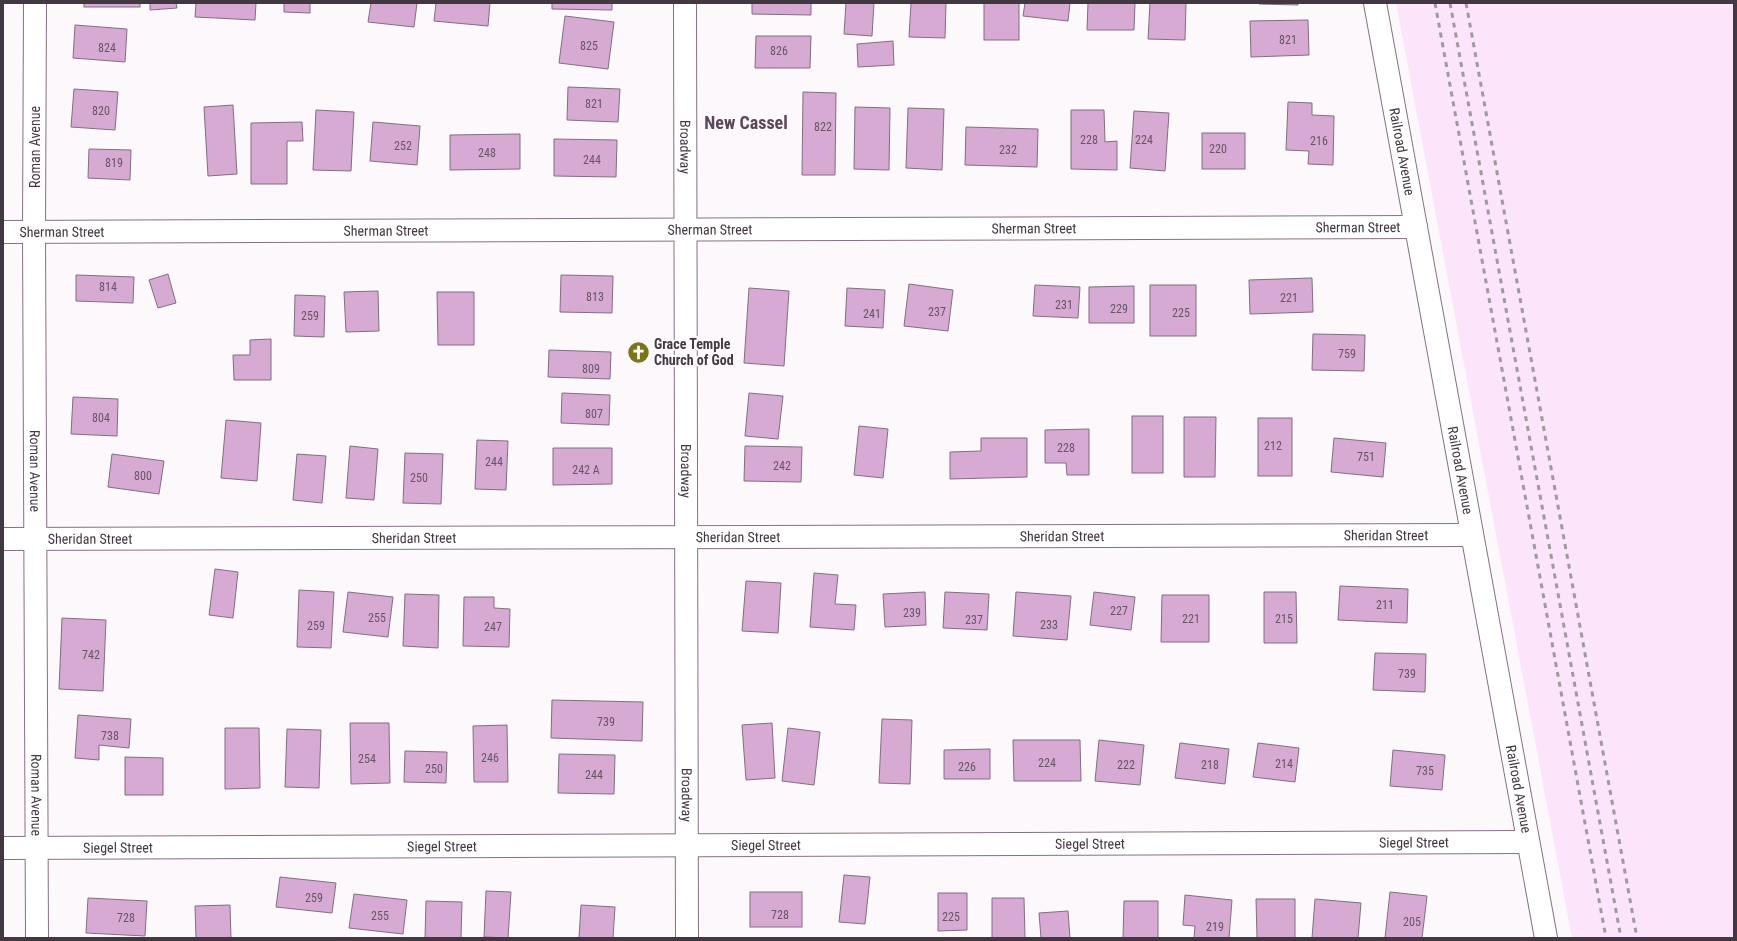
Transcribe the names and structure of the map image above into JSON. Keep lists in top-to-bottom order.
{
  "streets": {
    "street": [
      "Roman Avenue",
      "Broadway",
      "Railroad Avenue",
      "Sherman Street",
      "Sheridan Street",
      "Siegel Street"
    ]
  },
  "crossings": [
    ["Roman Avenue", "Sherman Street"],
    ["Roman Avenue", "Sheridan Street"],
    ["Roman Avenue", "Siegel Street"],
    ["Broadway", "Sherman Street"],
    ["Broadway", "Sheridan Street"],
    ["Broadway", "Siegel Street"],
    ["Railroad Avenue", "Sherman Street"],
    ["Railroad Avenue", "Sheridan Street"],
    ["Railroad Avenue", "Siegel Street"]
  ],
  "districts": ["New Cassel"],
  "places": {
    "church": ["Grace Temple Church of God"]
  },
  "house_numbers": [
    "821",
    "825",
    "824",
    "826",
    "821",
    "820",
    "822",
    "228",
    "224",
    "216",
    "252",
    "220",
    "232",
    "248",
    "244",
    "819",
    "814",
    "813",
    "221",
    "231",
    "229",
    "237",
    "225",
    "241",
    "259",
    "759",
    "809",
    "807",
    "804",
    "212",
    "228",
    "751",
    "244",
    "242",
    "242 A",
    "800",
    "250",
    "211",
    "227",
    "239",
    "255",
    "221",
    "215",
    "237",
    "233",
    "259",
    "247",
    "742",
    "739",
    "739",
    "738",
    "246",
    "254",
    "224",
    "214",
    "222",
    "218",
    "226",
    "250",
    "735",
    "244",
    "259",
    "728",
    "255",
    "225",
    "728",
    "205",
    "219"
  ]
}
